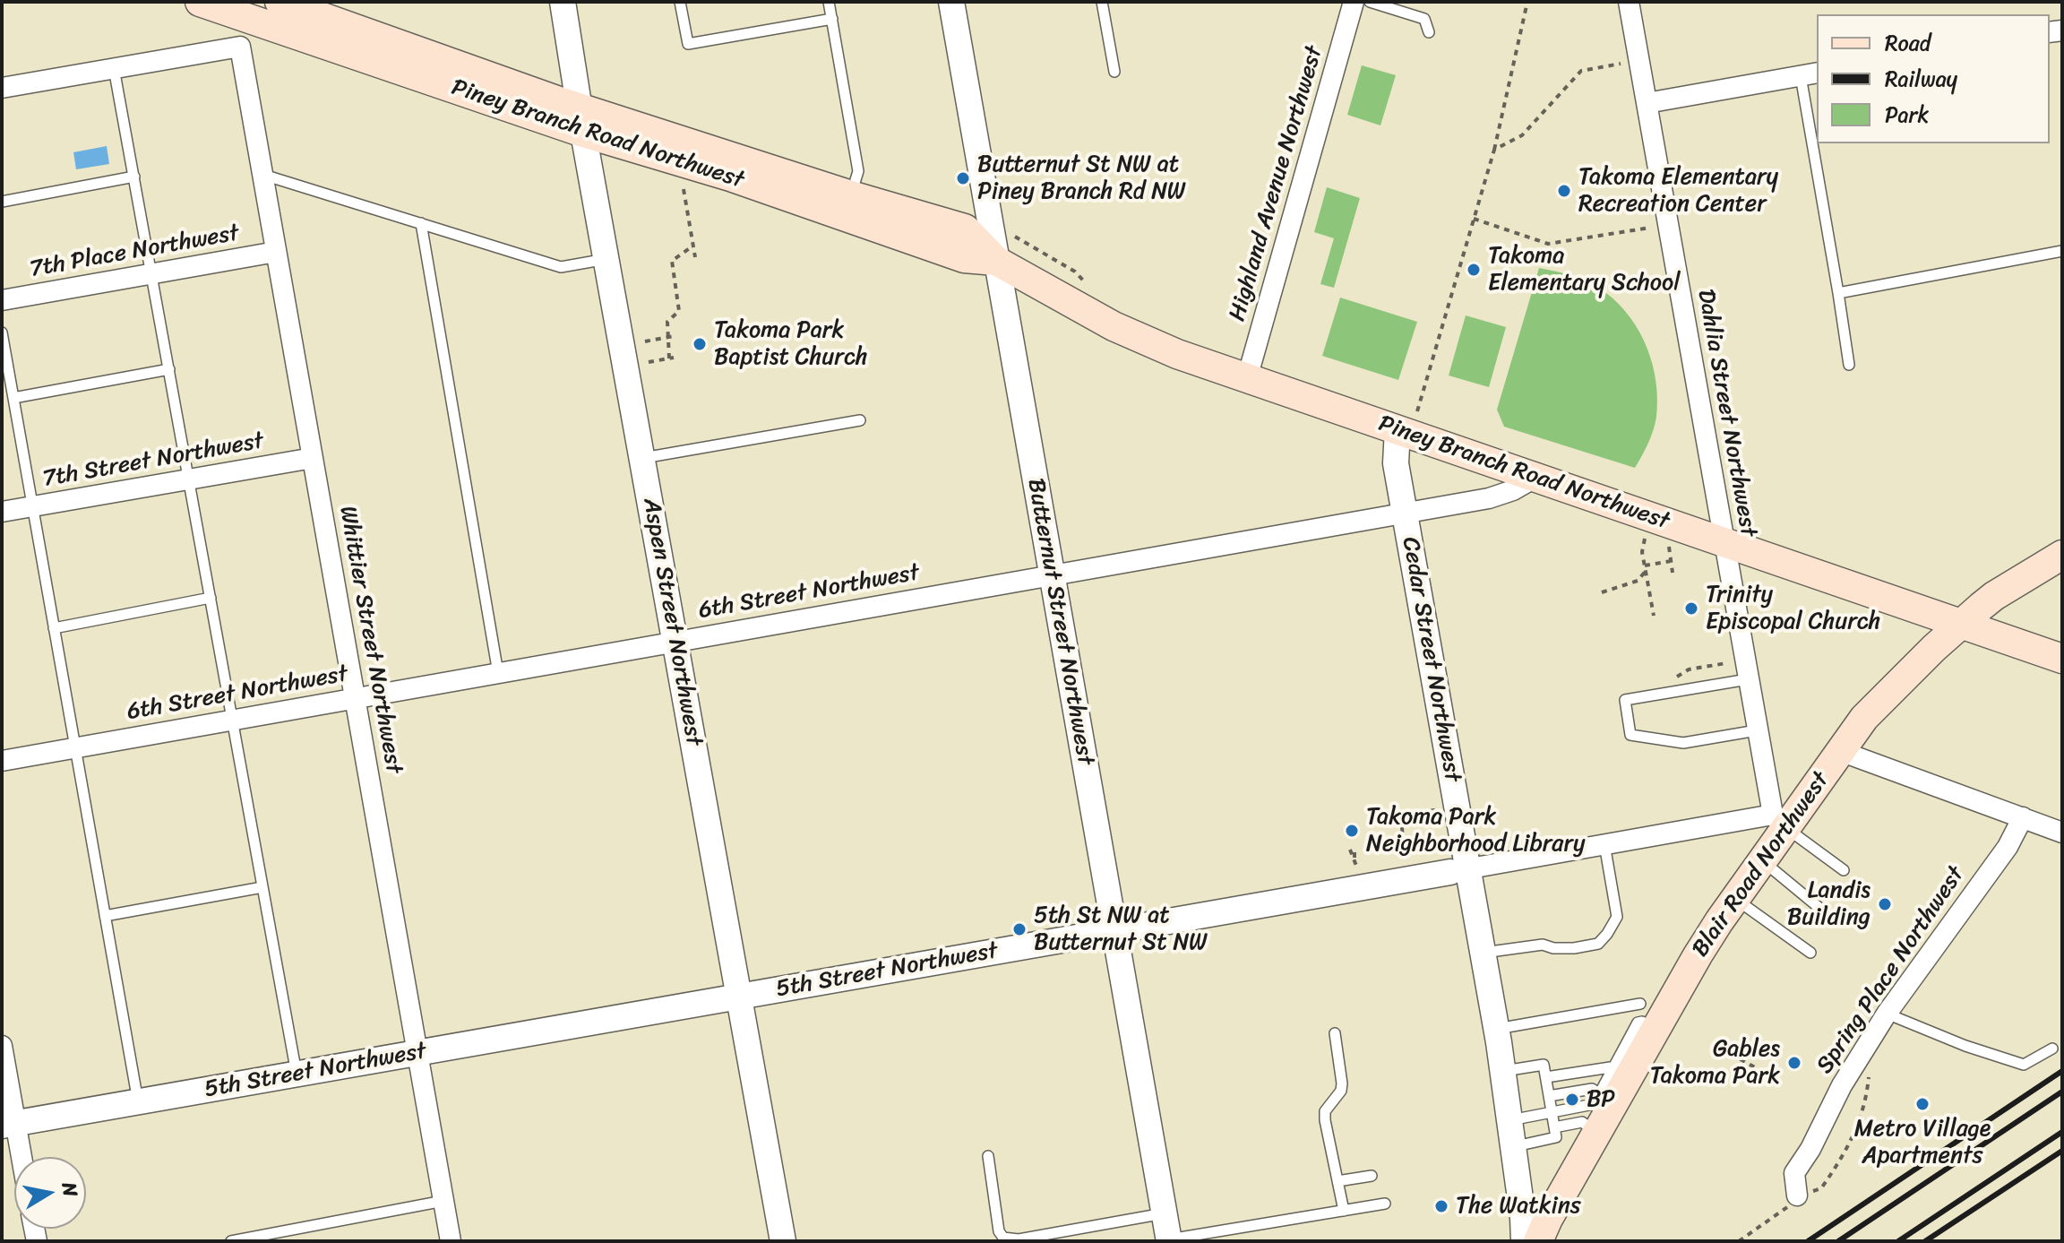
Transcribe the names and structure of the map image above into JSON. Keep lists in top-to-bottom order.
{
  "streets": {
    "main road": ["Piney Branch Road Northwest", "Blair Road Northwest"],
    "street": [
      "Highland Avenue Northwest",
      "7th Place Northwest",
      "Dahlia Street Northwest",
      "7th Street Northwest",
      "6th Street Northwest",
      "Aspen Street Northwest",
      "Butternut Street Northwest",
      "Whittier Street Northwest",
      "Cedar Street Northwest",
      "5th Street Northwest",
      "Spring Place Northwest"
    ]
  },
  "crossings": [
    ["Piney Branch Road Northwest", "Highland Avenue Northwest"],
    ["Piney Branch Road Northwest", "Dahlia Street Northwest"],
    ["Piney Branch Road Northwest", "6th Street Northwest"],
    ["Piney Branch Road Northwest", "Aspen Street Northwest"],
    ["Piney Branch Road Northwest", "Butternut Street Northwest"],
    ["Piney Branch Road Northwest", "Cedar Street Northwest"],
    ["Piney Branch Road Northwest", "Blair Road Northwest"],
    ["7th Place Northwest", "Whittier Street Northwest"],
    ["Dahlia Street Northwest", "Blair Road Northwest"],
    ["Dahlia Street Northwest", "5th Street Northwest"],
    ["7th Street Northwest", "Whittier Street Northwest"],
    ["6th Street Northwest", "Aspen Street Northwest"],
    ["6th Street Northwest", "Butternut Street Northwest"],
    ["6th Street Northwest", "Whittier Street Northwest"],
    ["6th Street Northwest", "Cedar Street Northwest"],
    ["Aspen Street Northwest", "5th Street Northwest"],
    ["Butternut Street Northwest", "5th Street Northwest"],
    ["Whittier Street Northwest", "5th Street Northwest"],
    ["Cedar Street Northwest", "Blair Road Northwest"],
    ["Cedar Street Northwest", "5th Street Northwest"],
    ["Blair Road Northwest", "5th Street Northwest"]
  ],
  "places": [
    "Butternut St NW at Piney Branch Rd NW",
    "Takoma Elementary Recreation Center",
    "Takoma Elementary School",
    "Takoma Park Baptist Church",
    "Trinity Episcopal Church",
    "Takoma Park Neighborhood Library",
    "Landis Building",
    "5th St NW at Butternut St NW",
    "Gables Takoma Park",
    "BP",
    "Metro Village Apartments",
    "The Watkins"
  ],
  "legend": ["Road", "Railway", "Park"],
  "north": "right"
}
